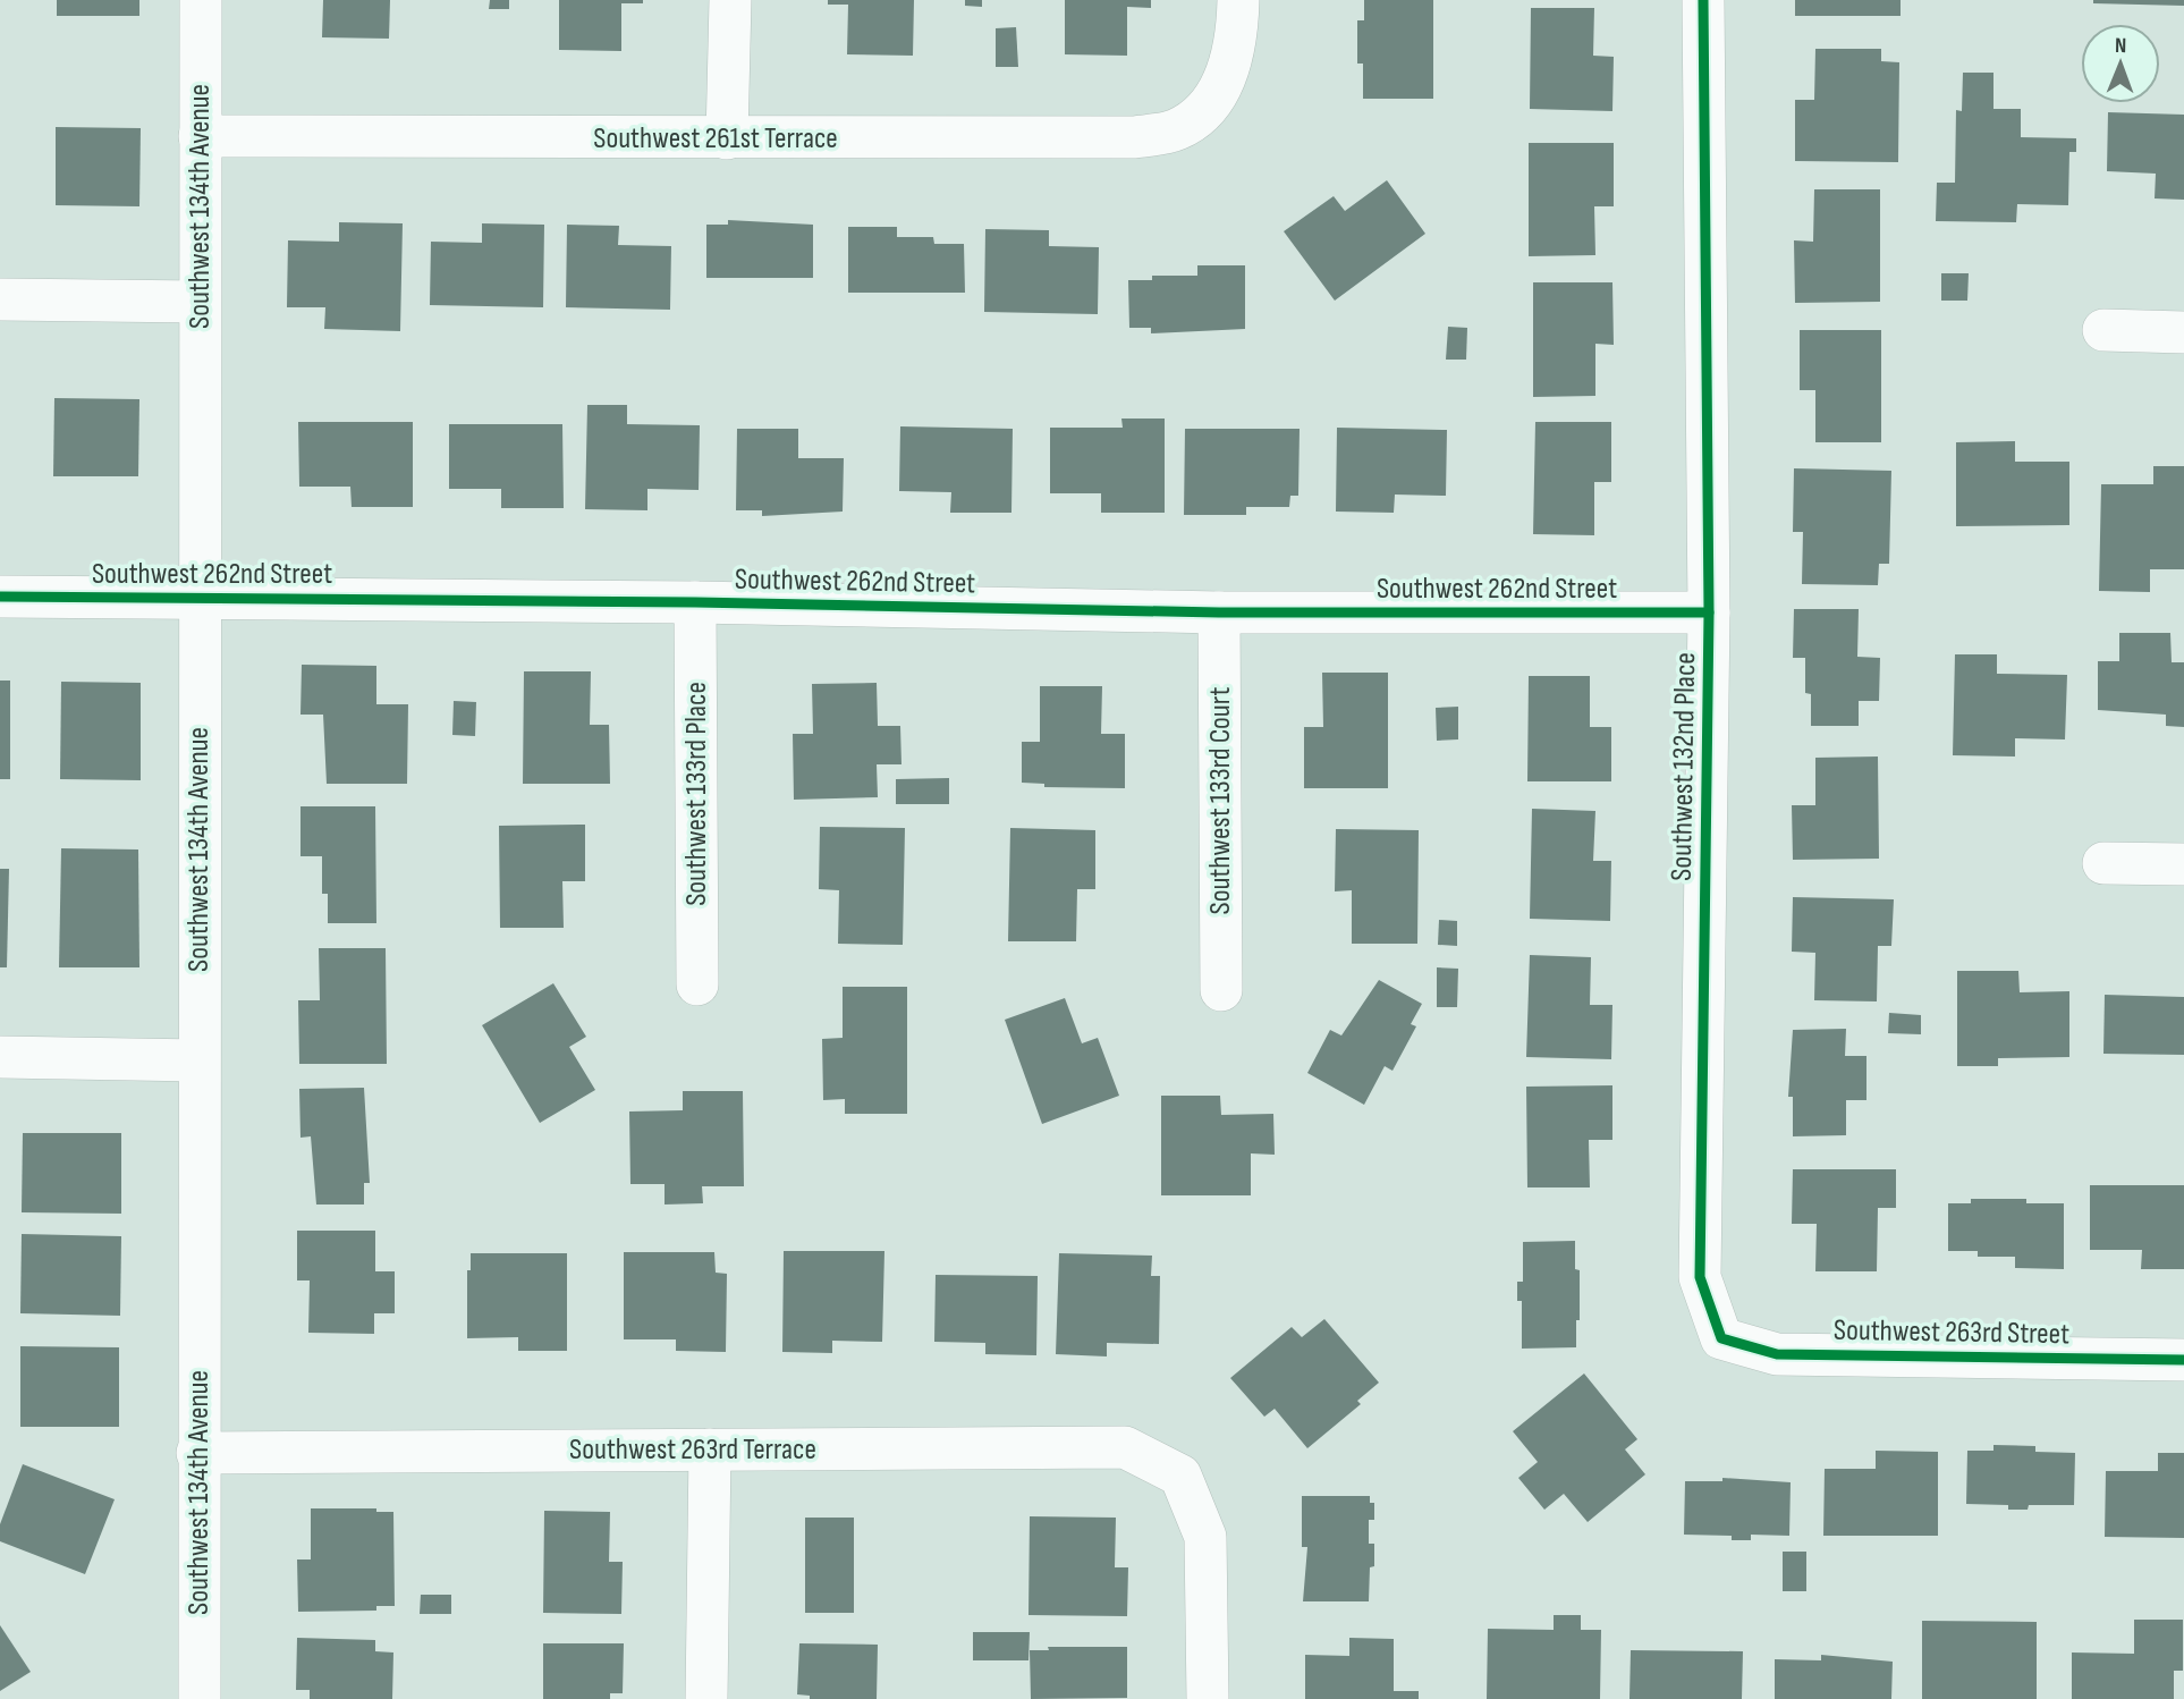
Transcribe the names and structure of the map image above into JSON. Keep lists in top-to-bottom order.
{
  "streets": {
    "street": [
      "Southwest 261st Terrace",
      "Southwest 134th Avenue",
      "Southwest 262nd Street",
      "Southwest 132nd Place",
      "Southwest 133rd Place",
      "Southwest 133rd Court",
      "Southwest 263rd Street",
      "Southwest 263rd Terrace"
    ]
  },
  "crossings": [
    ["Southwest 261st Terrace", "Southwest 134th Avenue"],
    ["Southwest 134th Avenue", "Southwest 262nd Street"],
    ["Southwest 134th Avenue", "Southwest 263rd Terrace"],
    ["Southwest 262nd Street", "Southwest 132nd Place"],
    ["Southwest 262nd Street", "Southwest 133rd Place"],
    ["Southwest 262nd Street", "Southwest 133rd Court"],
    ["Southwest 132nd Place", "Southwest 263rd Street"]
  ],
  "north": "top"
}
